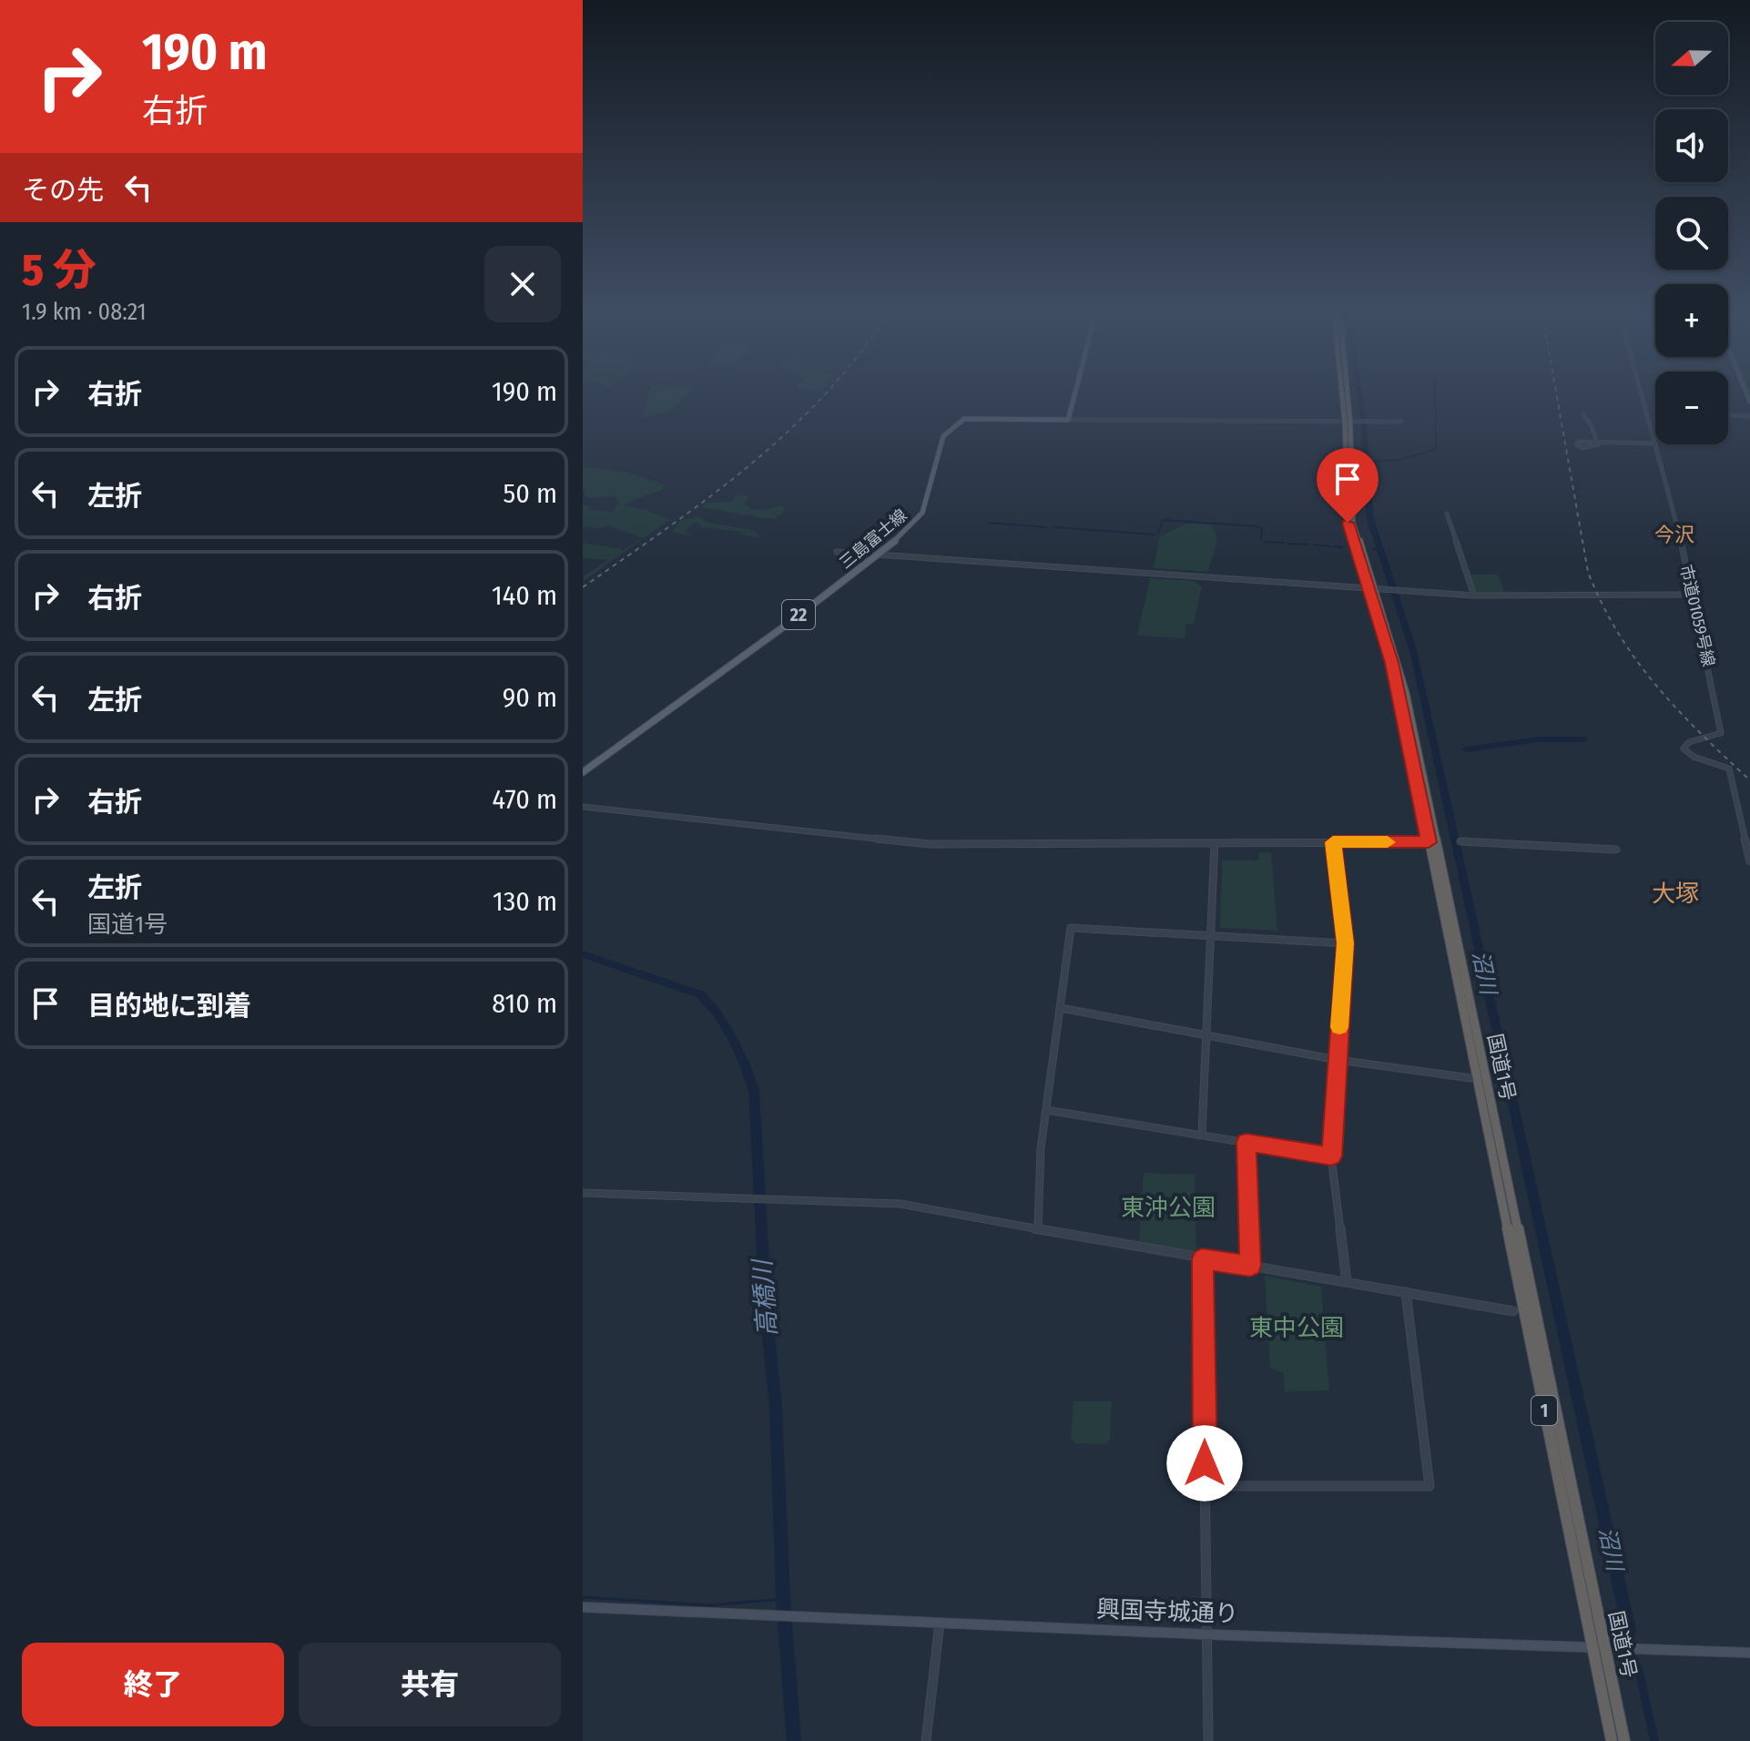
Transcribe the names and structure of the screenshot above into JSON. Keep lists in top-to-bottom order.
{
  "streets": {
    "highway": ["国道1号", "1"],
    "main road": ["三島富士線", "22", "興国寺城通り"],
    "street": ["市道01059号線"]
  },
  "crossings": [
    ["国道1号", "興国寺城通り"]
  ],
  "districts": ["今沢", "大塚"],
  "water": ["沼川", "高橋川"],
  "parks": ["東沖公園", "東中公園"],
  "north": "left",
  "page": {
    "turn": ["190 m", "右折"],
    "map_buttons": ["+", "−"],
    "then": "その先",
    "heading": ["5 分", "1.9 km · 08:21"],
    "list": [
      {
        "name": "右折",
        "value": "190 m"
      },
      {
        "name": "左折",
        "value": "50 m"
      },
      {
        "name": "右折",
        "value": "140 m"
      },
      {
        "name": "左折",
        "value": "90 m"
      },
      {
        "name": "右折",
        "value": "470 m"
      },
      {
        "name": "左折",
        "note": "国道1号",
        "value": "130 m"
      },
      {
        "name": "目的地に到着",
        "value": "810 m"
      }
    ],
    "buttons": ["終了", "共有"]
  }
}
